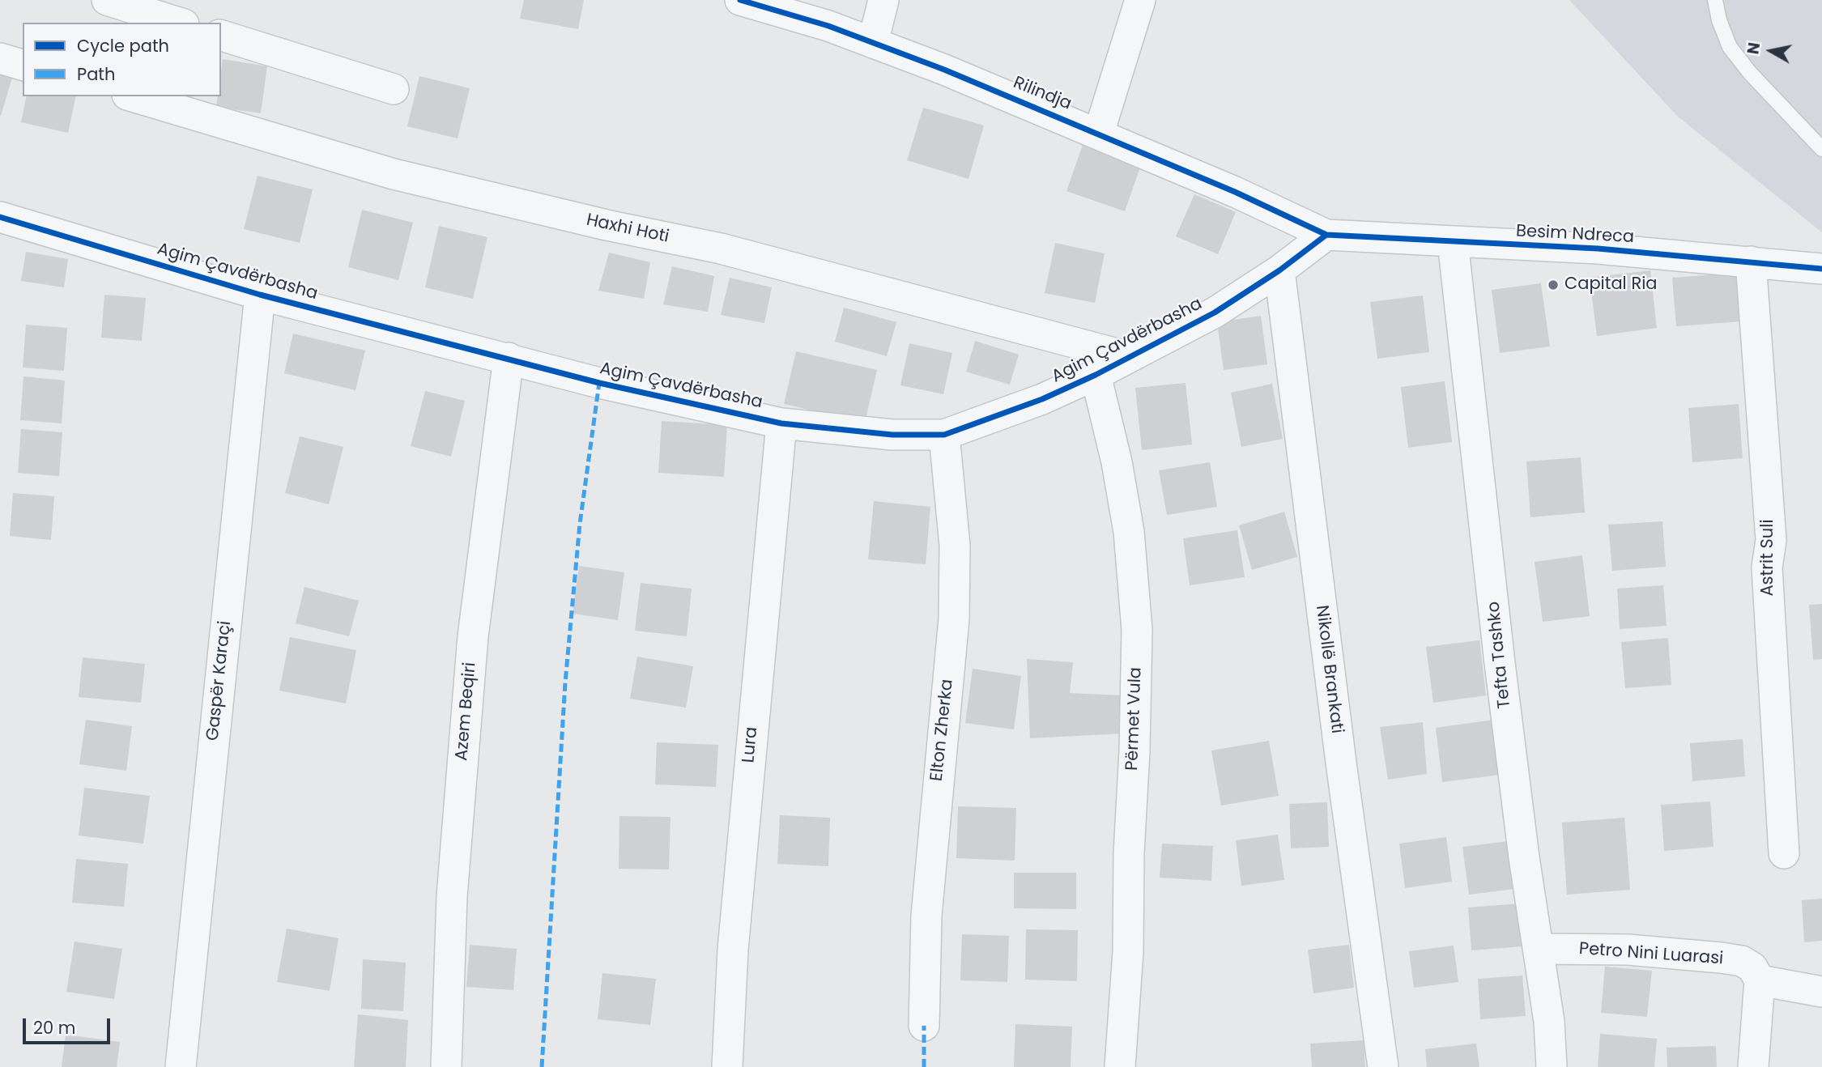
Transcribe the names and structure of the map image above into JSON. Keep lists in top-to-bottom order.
{
  "streets": {
    "street": [
      "Rilindja",
      "Haxhi Hoti",
      "Besim Ndreca",
      "Agim Çavdërbasha",
      "Astrit Suli",
      "Tefta Tashko",
      "Nikollë Brankati",
      "Gaspër Karaçi",
      "Azem Beqiri",
      "Përmet Vula",
      "Elton Zherka",
      "Lura",
      "Petro Nini Luarasi"
    ]
  },
  "crossings": [
    ["Rilindja", "Besim Ndreca"],
    ["Rilindja", "Agim Çavdërbasha"],
    ["Haxhi Hoti", "Agim Çavdërbasha"],
    ["Besim Ndreca", "Agim Çavdërbasha"],
    ["Besim Ndreca", "Astrit Suli"],
    ["Besim Ndreca", "Tefta Tashko"],
    ["Agim Çavdërbasha", "Nikollë Brankati"],
    ["Agim Çavdërbasha", "Gaspër Karaçi"],
    ["Agim Çavdërbasha", "Azem Beqiri"],
    ["Agim Çavdërbasha", "Përmet Vula"],
    ["Agim Çavdërbasha", "Elton Zherka"],
    ["Agim Çavdërbasha", "Lura"],
    ["Tefta Tashko", "Petro Nini Luarasi"]
  ],
  "places": ["Capital Ria"],
  "legend": ["Cycle path", "Path"],
  "scale_bar": "20 m",
  "north": "left"
}
